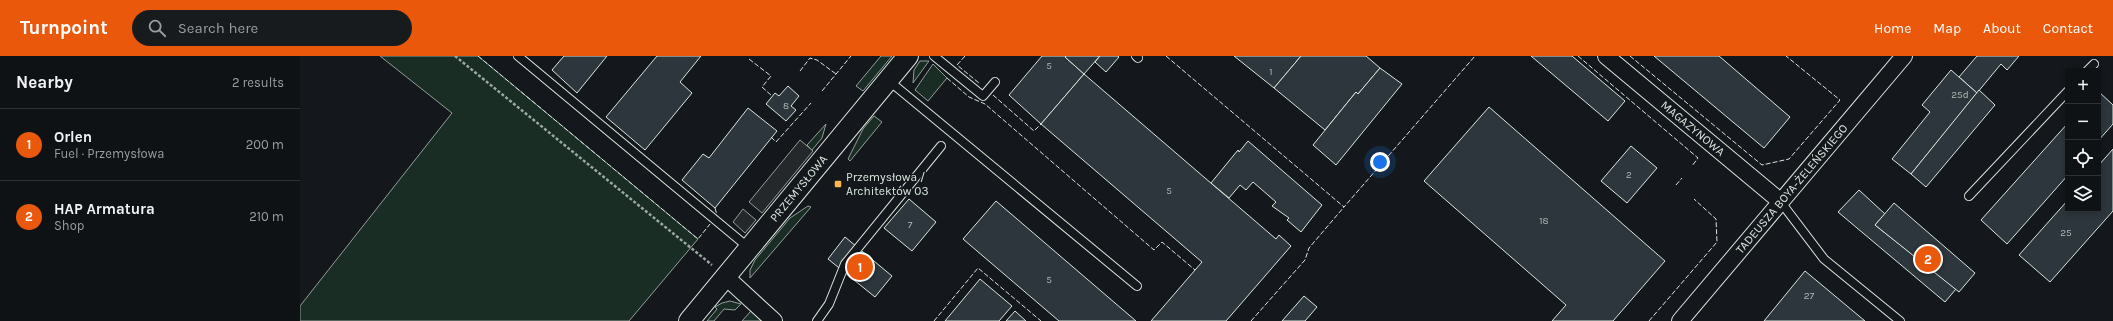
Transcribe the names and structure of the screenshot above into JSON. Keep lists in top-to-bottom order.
{
  "streets": {
    "street": ["MAGAZYNOWA", "TADEUSZA BOYA-ŻELEŃSKIEGO", "PRZEMYSŁOWA"]
  },
  "crossings": [
    ["MAGAZYNOWA", "TADEUSZA BOYA-ŻELEŃSKIEGO"]
  ],
  "places": {
    "transit": ["Przemysłowa / Architektów 03"]
  },
  "house_numbers": [
    "5",
    "1",
    "25d",
    "8",
    "2",
    "5",
    "18",
    "7",
    "25",
    "5",
    "27"
  ],
  "page": {
    "header": "Turnpoint",
    "search": "Search here",
    "nav": [
      "Home",
      "Map",
      "About",
      "Contact"
    ],
    "heading": ["Nearby", "2 results"],
    "map_buttons": ["+", "−"],
    "list": [
      {
        "mark": "1",
        "name": "Orlen",
        "note": "Fuel · Przemysłowa",
        "value": "200 m"
      },
      {
        "mark": "2",
        "name": "HAP Armatura",
        "note": "Shop",
        "value": "210 m"
      }
    ],
    "pins": ["2", "1"]
  }
}
